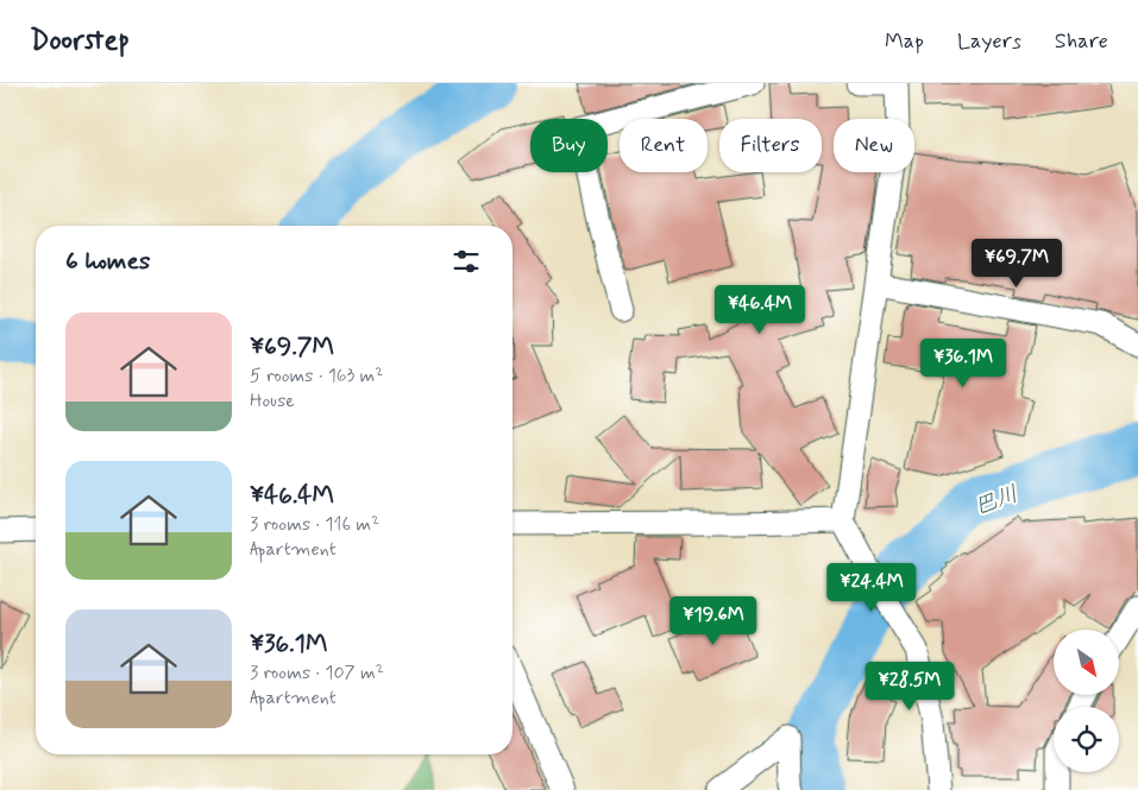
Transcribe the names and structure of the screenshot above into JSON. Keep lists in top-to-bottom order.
{
  "water": ["巴川"],
  "north": "bottom right",
  "page": {
    "header": "Doorstep",
    "nav": ["Map", "Layers", "Share"],
    "chip": [
      "Buy",
      "Rent",
      "Filters",
      "New"
    ],
    "heading": "6 homes",
    "price": [
      "¥69.7M",
      "¥46.4M",
      "¥36.1M",
      "¥24.4M",
      "¥19.6M",
      "¥28.5M"
    ],
    "list": [
      {
        "name": "¥69.7M",
        "note": "5 rooms · 163 m² · House"
      },
      {
        "name": "¥46.4M",
        "note": "3 rooms · 116 m² · Apartment"
      },
      {
        "name": "¥36.1M",
        "note": "3 rooms · 107 m² · Apartment"
      }
    ]
  }
}
